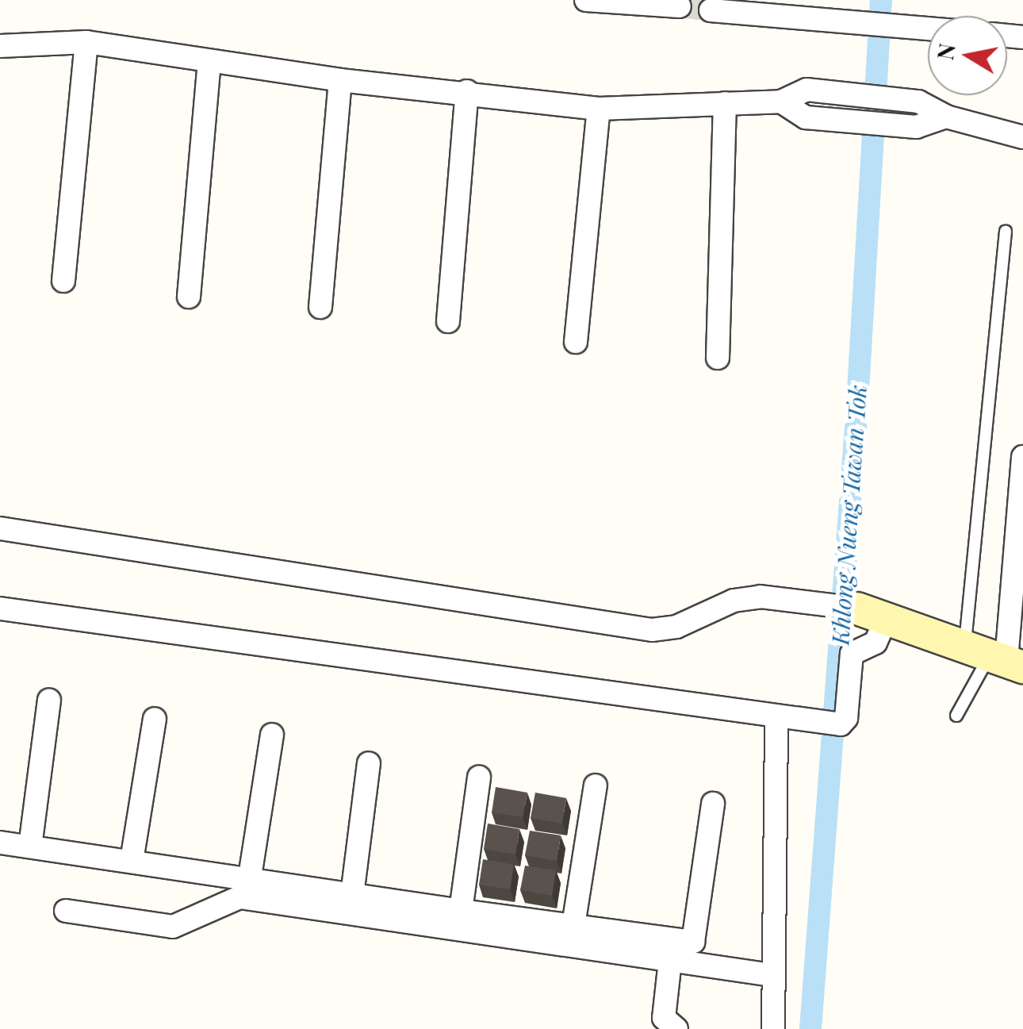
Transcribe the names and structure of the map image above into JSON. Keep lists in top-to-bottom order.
{
  "water": ["Khlong Nueng Tawan Tok"],
  "north": "left"
}
